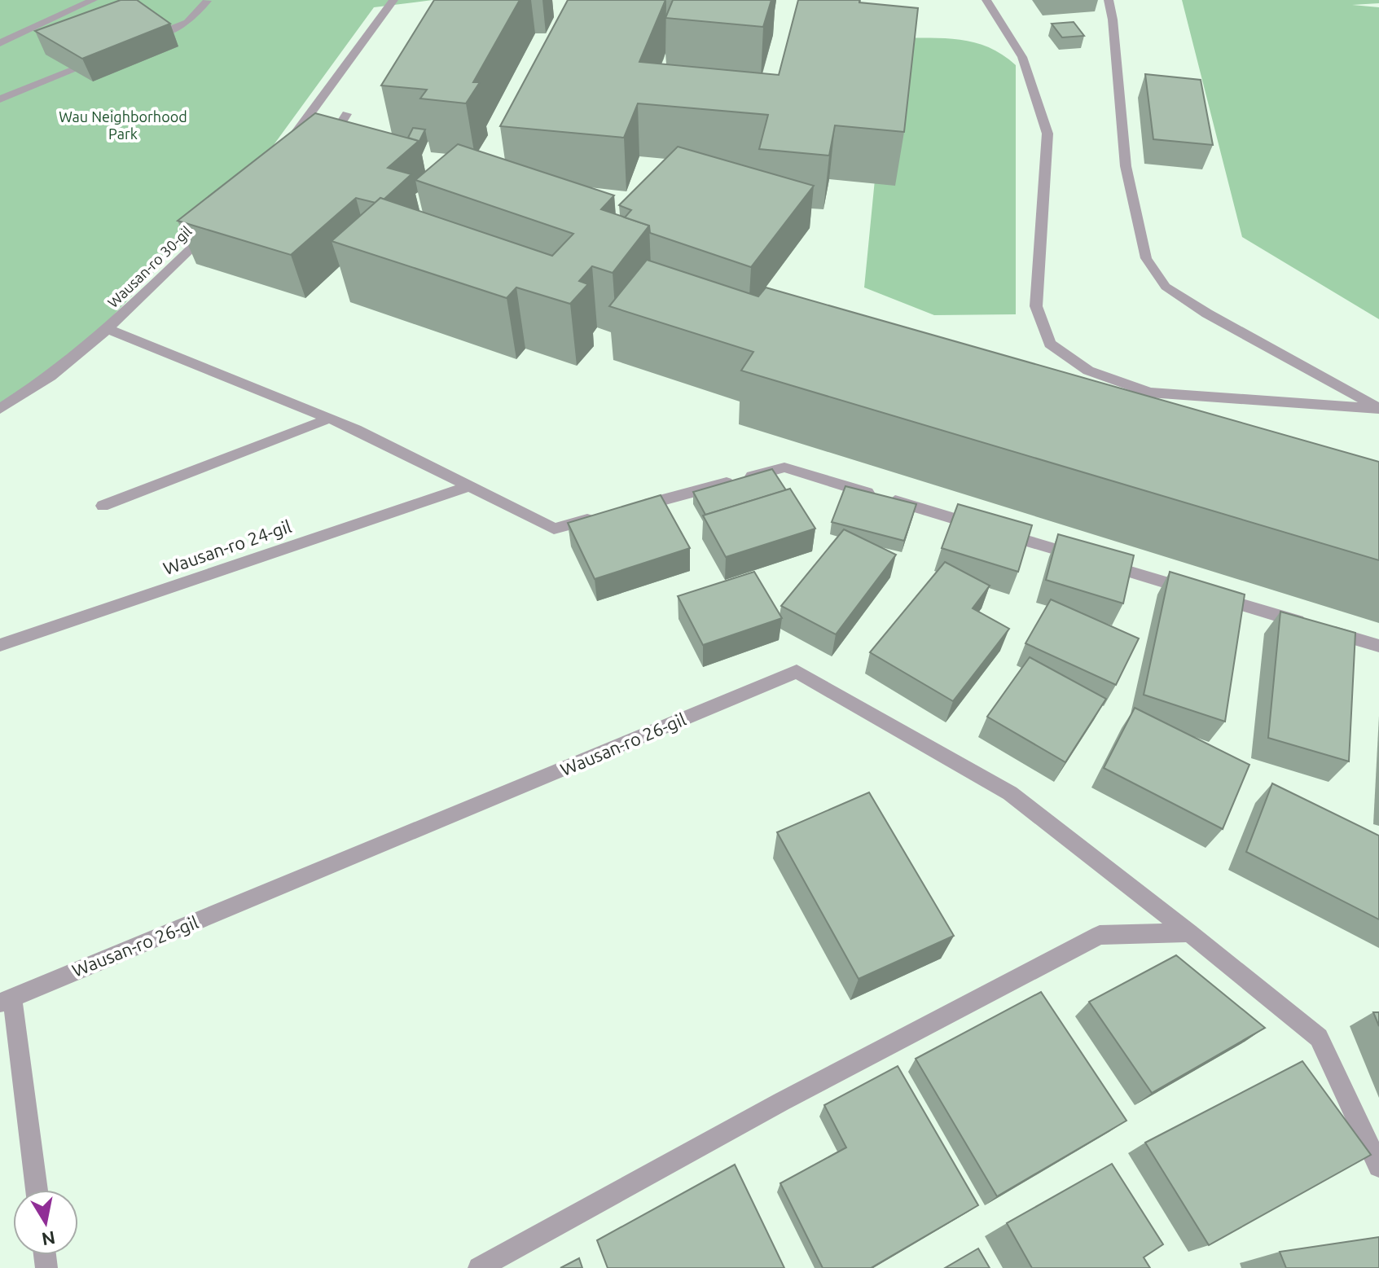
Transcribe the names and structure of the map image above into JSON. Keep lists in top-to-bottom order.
{
  "streets": {
    "street": ["Wausan-ro 30-gil", "Wausan-ro 24-gil", "Wausan-ro 26-gil"]
  },
  "parks": ["Wau Neighborhood Park"],
  "north": "bottom"
}
